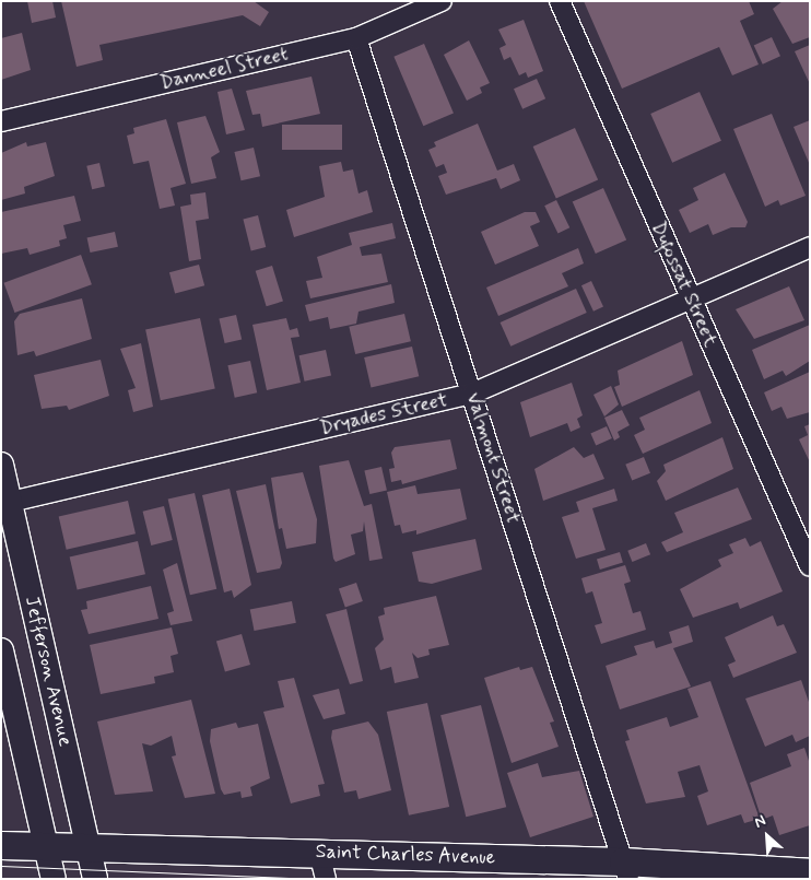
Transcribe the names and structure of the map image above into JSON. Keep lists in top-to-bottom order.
{
  "streets": {
    "main road": ["Saint Charles Avenue"],
    "street": [
      "Danneel Street",
      "Dufossat Street",
      "Dryades Street",
      "Valmont Street",
      "Jefferson Avenue"
    ]
  },
  "crossings": [
    ["Danneel Street", "Valmont Street"],
    ["Dufossat Street", "Dryades Street"],
    ["Dryades Street", "Valmont Street"],
    ["Dryades Street", "Jefferson Avenue"],
    ["Valmont Street", "Saint Charles Avenue"],
    ["Jefferson Avenue", "Saint Charles Avenue"]
  ],
  "north": "top left"
}
